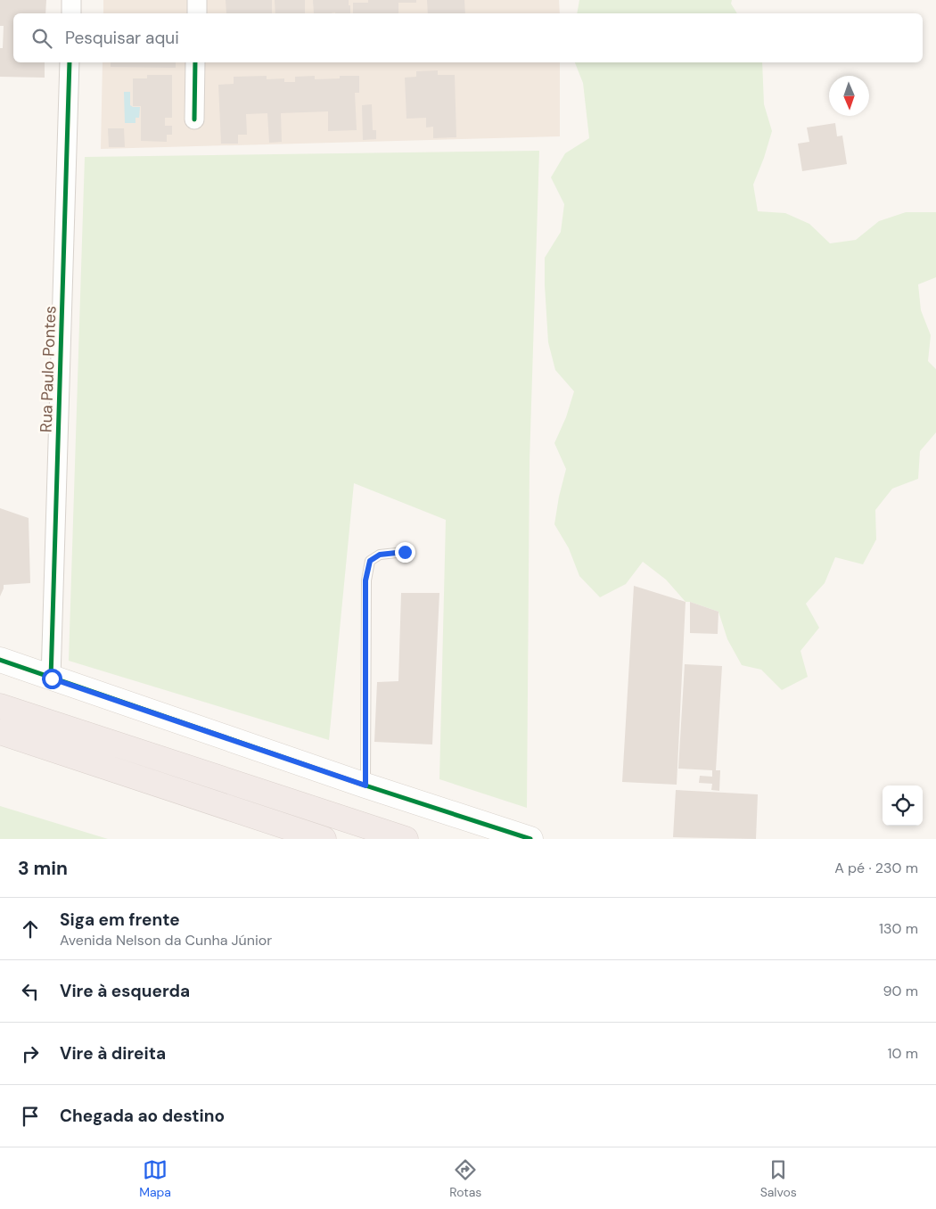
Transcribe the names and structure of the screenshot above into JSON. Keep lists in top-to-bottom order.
{
  "streets": {
    "street": ["Rua Paulo Pontes"]
  },
  "north": "bottom",
  "page": {
    "search": "Pesquisar aqui",
    "heading": ["3 min", "A pé · 230 m"],
    "list": [
      ["Siga em frente", "Avenida Nelson da Cunha Júnior", "130 m"],
      ["Vire à esquerda", "90 m"],
      ["Vire à direita", "10 m"],
      "Chegada ao destino"
    ],
    "nav": ["Mapa", "Rotas", "Salvos"]
  }
}
